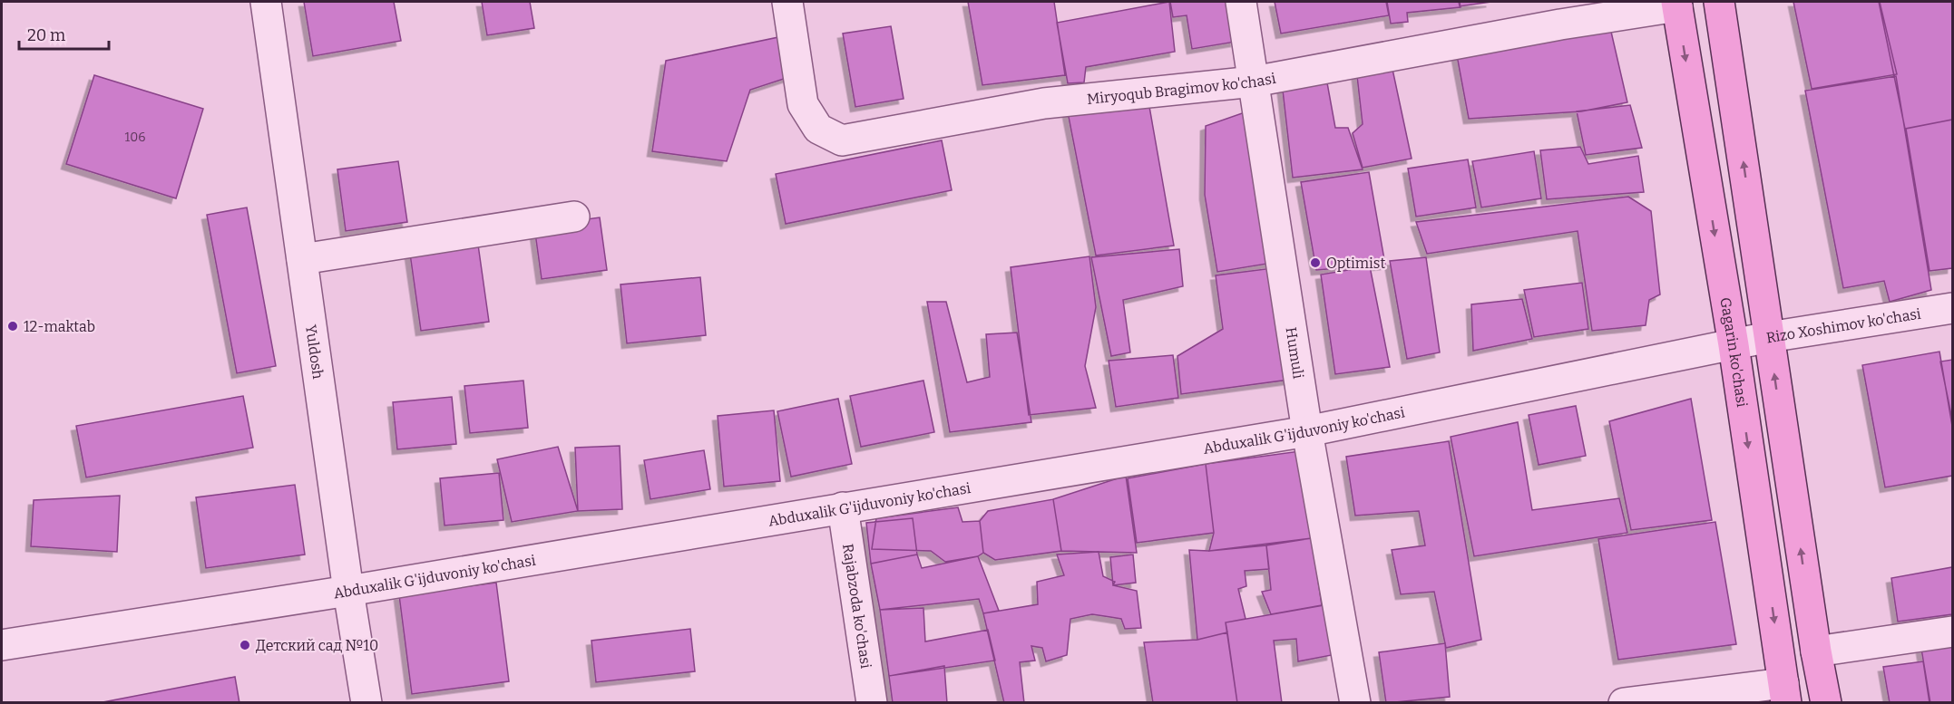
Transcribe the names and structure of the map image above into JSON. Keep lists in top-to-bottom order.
{
  "streets": {
    "main road": ["Gagarin ko'chasi"],
    "street": [
      "Miryoqub Bragimov ko'chasi",
      "Rizo Xoshimov ko'chasi",
      "Yuldosh",
      "Humuli",
      "Abduxalik G'ijduvoniy ko'chasi",
      "Rajabzoda ko'chasi"
    ]
  },
  "crossings": [
    ["Miryoqub Bragimov ko'chasi", "Gagarin ko'chasi"],
    ["Miryoqub Bragimov ko'chasi", "Humuli"],
    ["Rizo Xoshimov ko'chasi", "Gagarin ko'chasi"],
    ["Rizo Xoshimov ko'chasi", "Abduxalik G'ijduvoniy ko'chasi"],
    ["Gagarin ko'chasi", "Abduxalik G'ijduvoniy ko'chasi"],
    ["Yuldosh", "Abduxalik G'ijduvoniy ko'chasi"],
    ["Humuli", "Abduxalik G'ijduvoniy ko'chasi"],
    ["Abduxalik G'ijduvoniy ko'chasi", "Rajabzoda ko'chasi"]
  ],
  "places": ["Optimist", "12-maktab", "Детский сад №10"],
  "house_numbers": ["106"],
  "scale_bar": "20 m"
}
